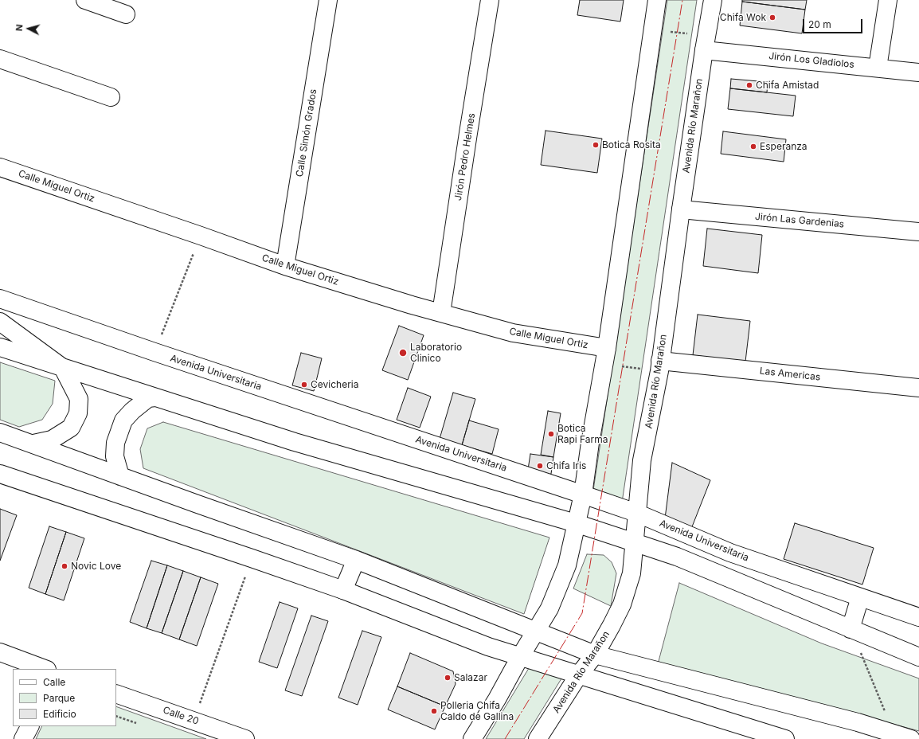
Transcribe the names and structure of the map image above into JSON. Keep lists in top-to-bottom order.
{
  "streets": {
    "main road": [
      "Jirón Los Gladiolos",
      "Avenida Río Marañon",
      "Calle Simón Grados",
      "Jirón Pedro Helmes",
      "Calle Miguel Ortiz",
      "Jirón Las Gardenias",
      "Avenida Universitaria",
      "Las Americas",
      "Calle 20"
    ]
  },
  "crossings": [
    ["Jirón Los Gladiolos", "Avenida Río Marañon"],
    ["Avenida Río Marañon", "Jirón Las Gardenias"],
    ["Avenida Río Marañon", "Avenida Universitaria"],
    ["Avenida Río Marañon", "Las Americas"],
    ["Calle Simón Grados", "Calle Miguel Ortiz"],
    ["Jirón Pedro Helmes", "Calle Miguel Ortiz"]
  ],
  "places": [
    "Chifa Wok",
    "Chifa Amistad",
    "Botica Rosita",
    "Esperanza",
    "Laboratorio Clinico",
    "Cevicheria",
    "Botica Rapi Farma",
    "Chifa Iris",
    "Novic Love",
    "Salazar",
    "Polleria Chifa Caldo de Gallina"
  ],
  "legend": ["Calle", "Parque", "Edificio"],
  "scale_bar": "20 m",
  "north": "left"
}
